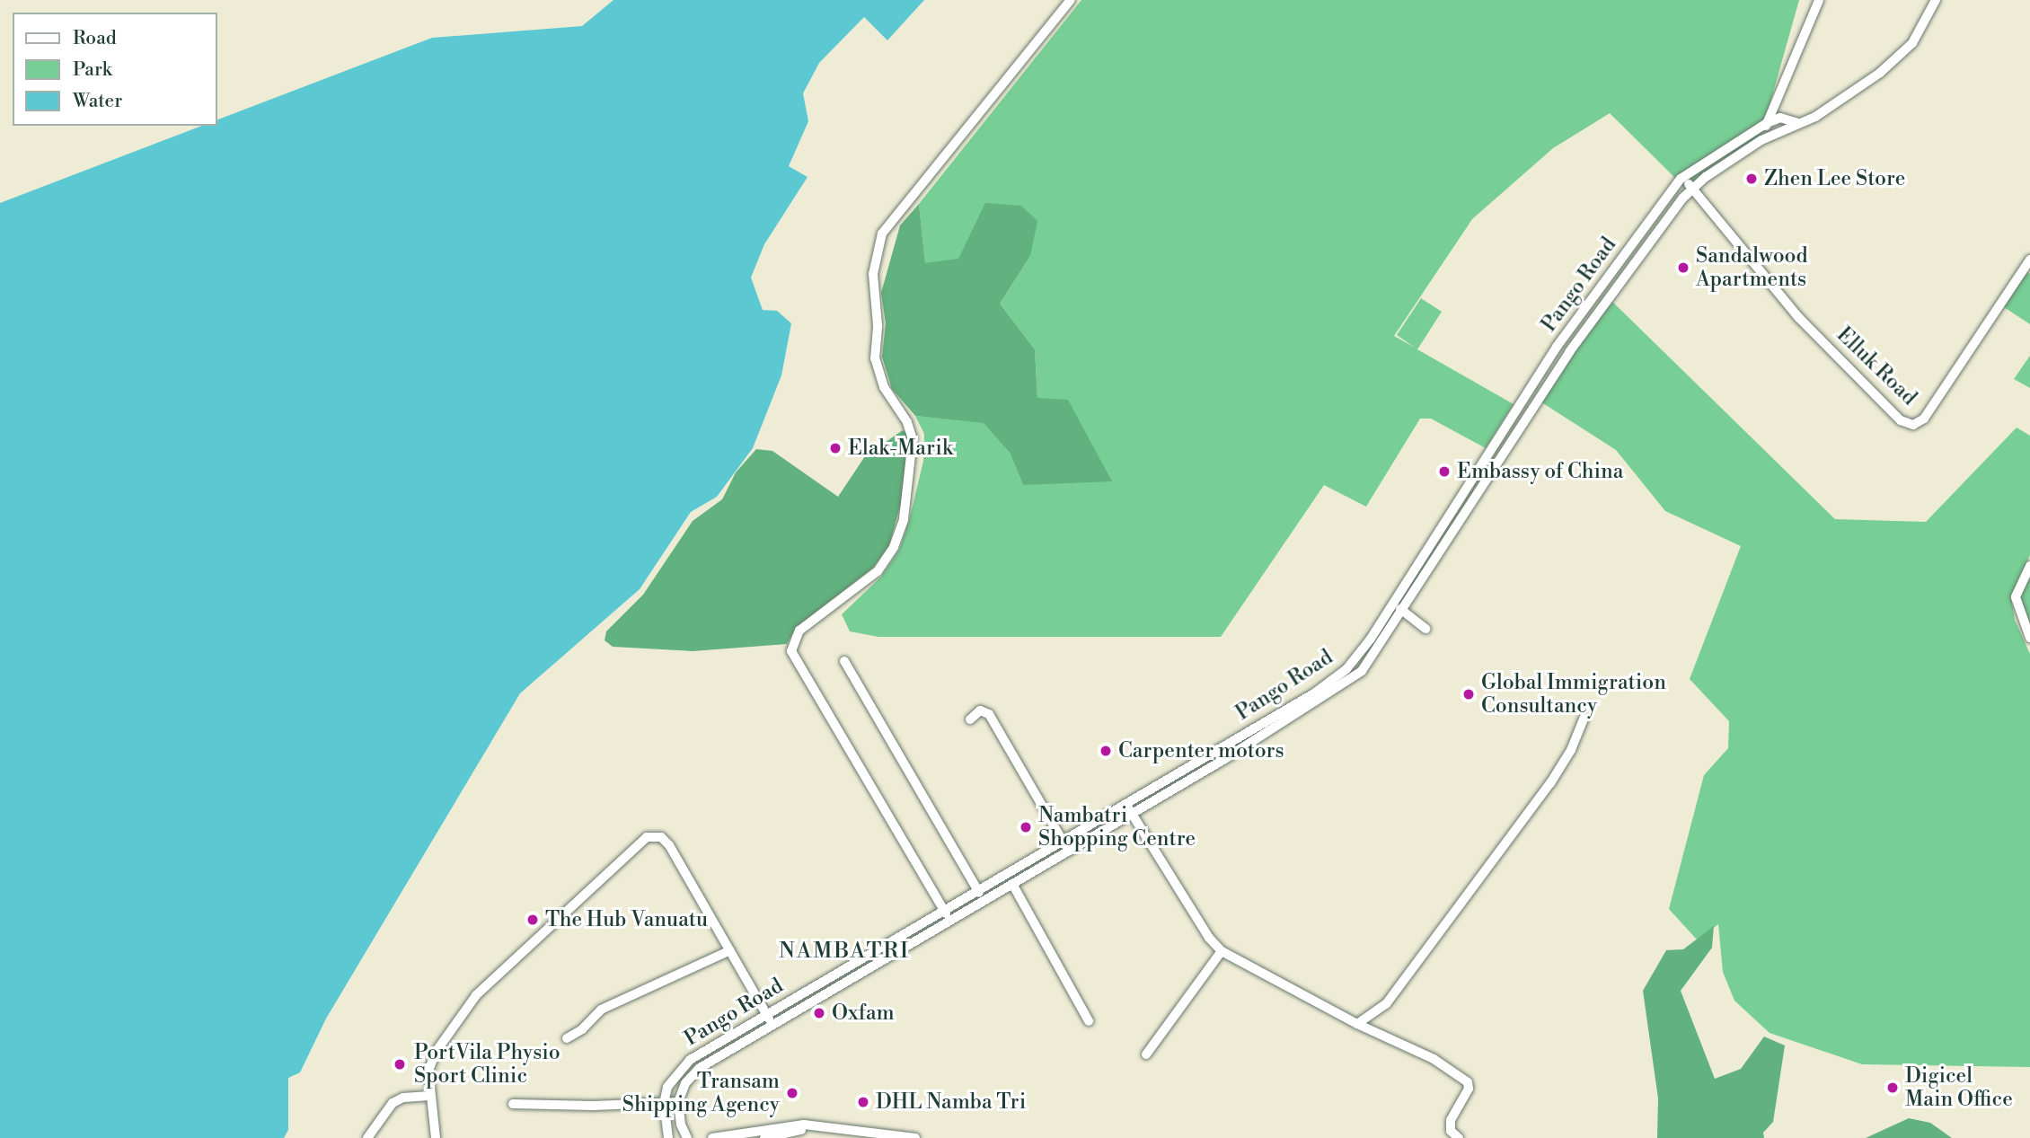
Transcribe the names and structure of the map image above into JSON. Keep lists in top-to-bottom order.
{
  "streets": {
    "street": ["Pango Road", "Elluk Road"]
  },
  "crossings": [
    ["Pango Road", "Elluk Road"]
  ],
  "districts": ["NAMBATRI"],
  "places": [
    "Zhen Lee Store",
    "Sandalwood Apartments",
    "Elak-Marik",
    "Embassy of China",
    "Global Immigration Consultancy",
    "Carpenter motors",
    "Nambatri Shopping Centre",
    "The Hub Vanuatu",
    "Oxfam",
    "PortVila Physio Sport Clinic",
    "Digicel Main Office",
    "Transam Shipping Agency",
    "DHL Namba Tri"
  ],
  "legend": ["Road", "Park", "Water"]
}
